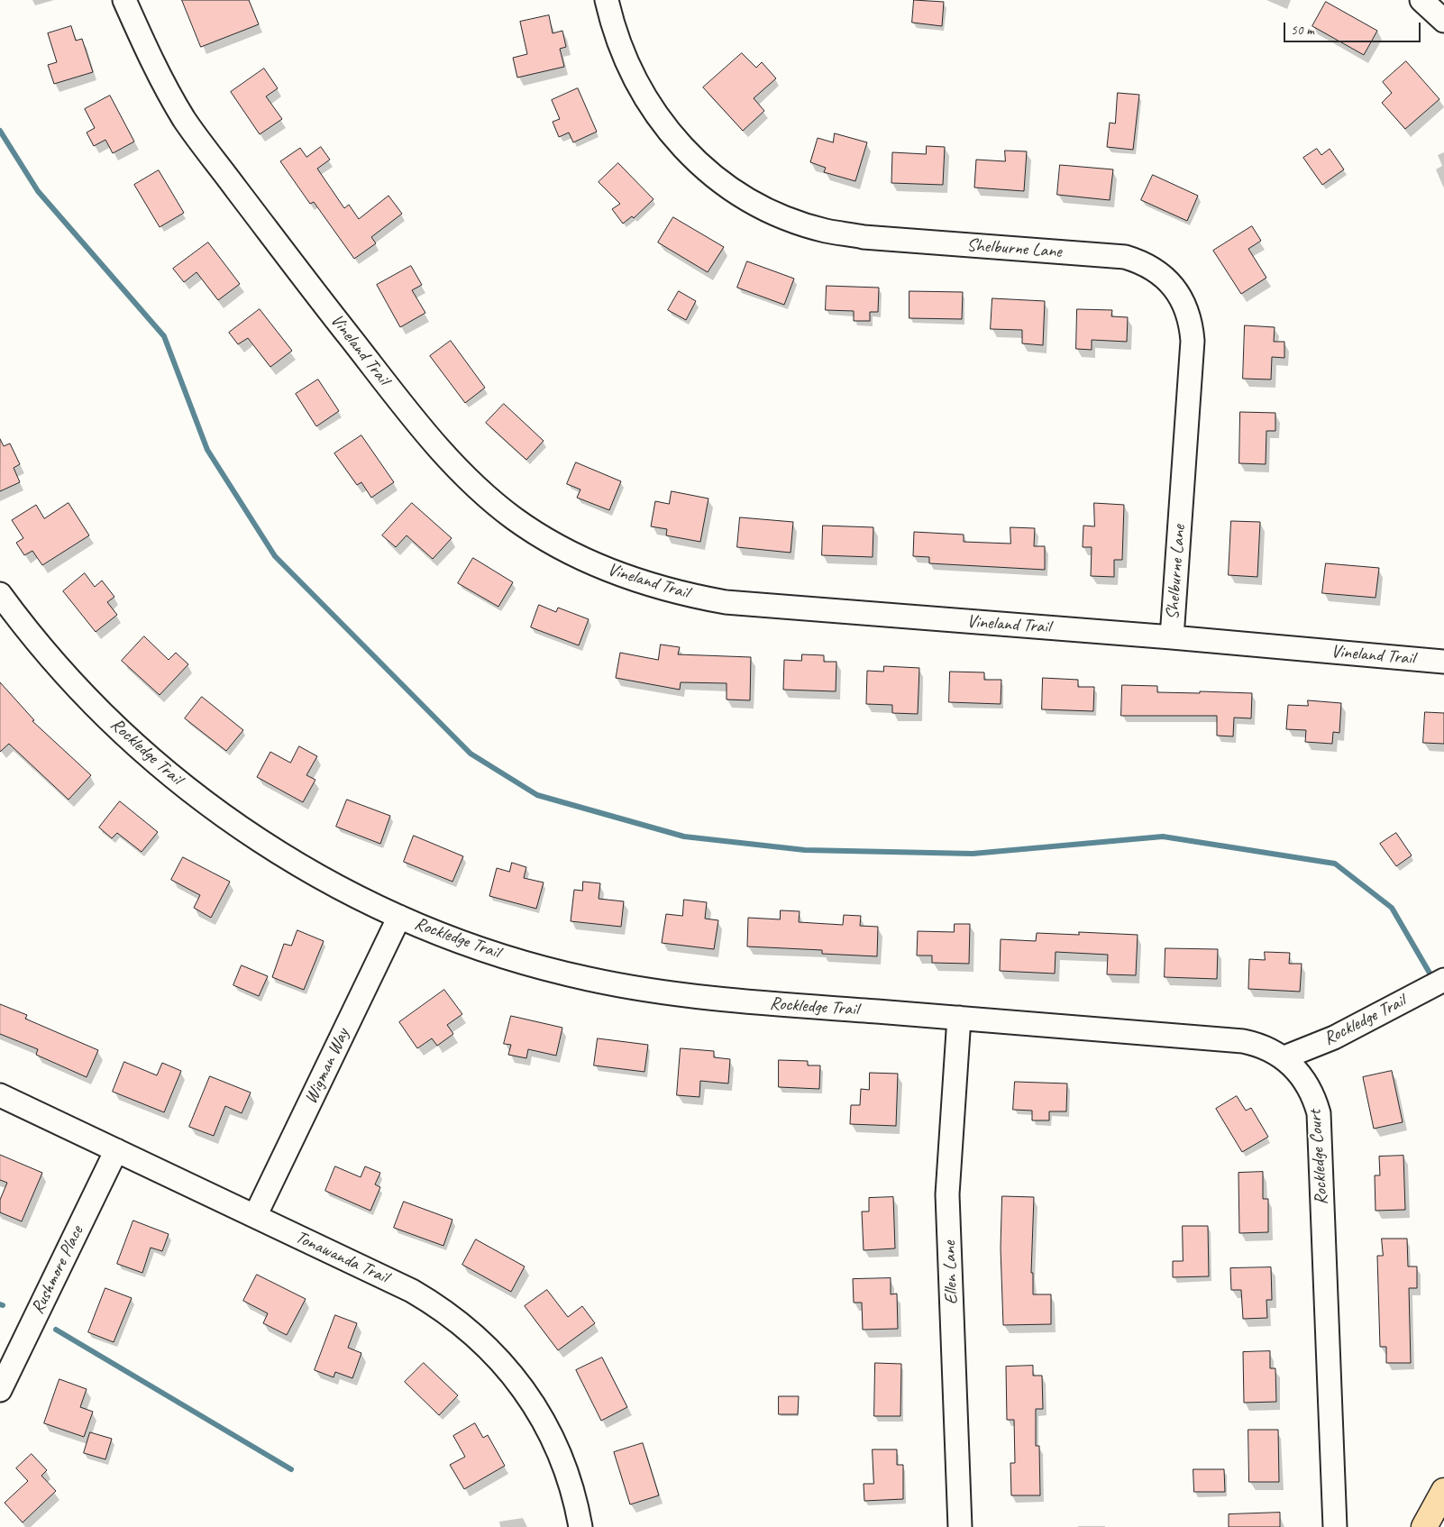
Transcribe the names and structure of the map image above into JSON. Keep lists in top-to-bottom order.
{
  "streets": {
    "street": [
      "Shelburne Lane",
      "Vineland Trail",
      "Rockledge Trail",
      "Wigman Way",
      "Rockledge Court",
      "Tonawanda Trail",
      "Rushmore Place",
      "Ellen Lane"
    ]
  },
  "crossings": [
    ["Shelburne Lane", "Vineland Trail"],
    ["Rockledge Trail", "Wigman Way"],
    ["Rockledge Trail", "Rockledge Court"],
    ["Rockledge Trail", "Ellen Lane"],
    ["Wigman Way", "Tonawanda Trail"],
    ["Tonawanda Trail", "Rushmore Place"]
  ],
  "scale_bar": "50 m"
}
